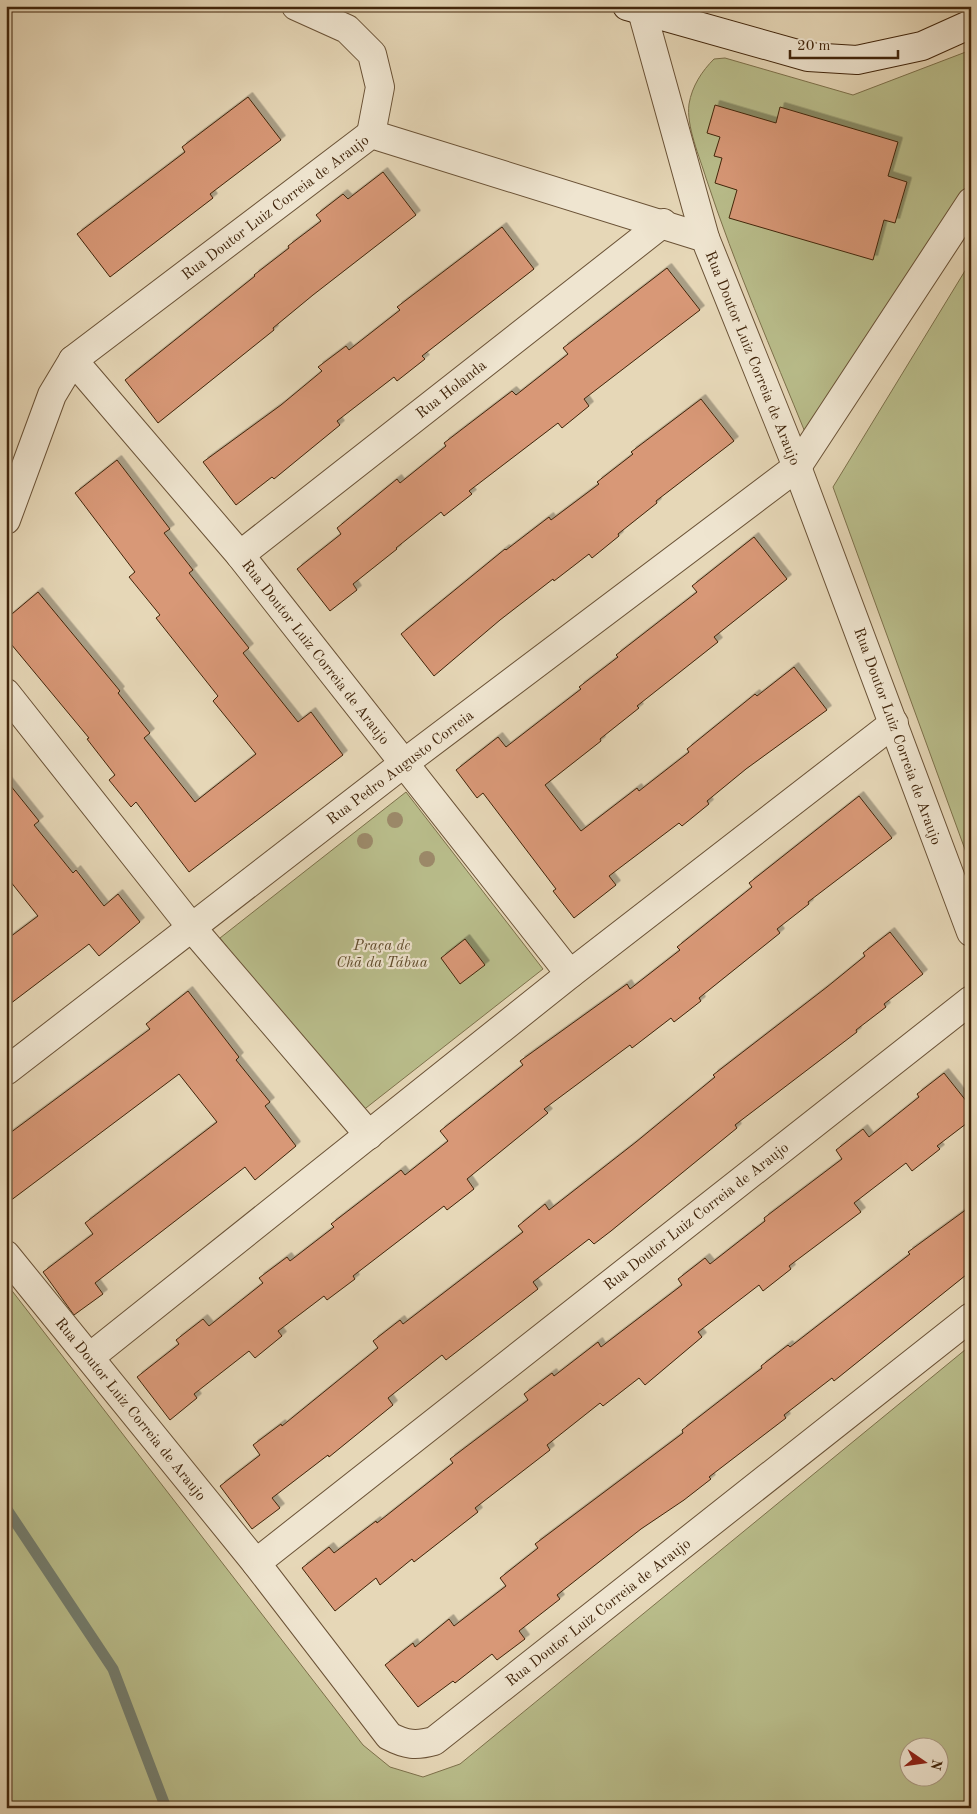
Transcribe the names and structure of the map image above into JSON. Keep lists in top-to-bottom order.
{
  "streets": {
    "street": ["Rua Doutor Luiz Correia de Araujo", "Rua Holanda", "Rua Pedro Augusto Correia"]
  },
  "crossings": [
    ["Rua Doutor Luiz Correia de Araujo", "Rua Holanda"],
    ["Rua Doutor Luiz Correia de Araujo", "Rua Pedro Augusto Correia"]
  ],
  "parks": ["Praça de Chã da Tábua"],
  "scale_bar": "20 m",
  "north": "right"
}
